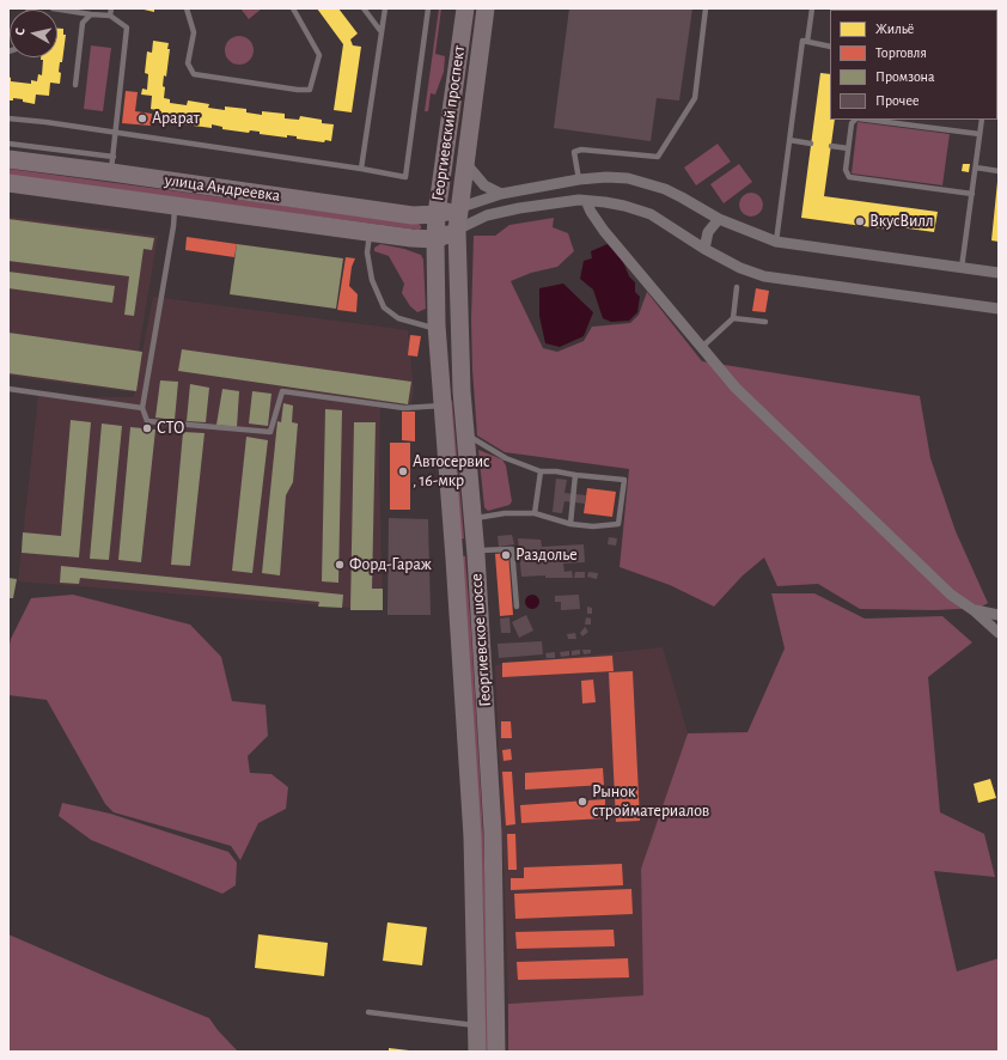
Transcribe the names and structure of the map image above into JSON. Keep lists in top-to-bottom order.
{
  "streets": {
    "main road": ["Георгиевский проспект", "улица Андреевка", "Георгиевское шоссе"]
  },
  "crossings": [
    ["Георгиевский проспект", "улица Андреевка"],
    ["Георгиевский проспект", "Георгиевское шоссе"],
    ["улица Андреевка", "Георгиевское шоссе"]
  ],
  "places": [
    "Арарат",
    "ВкусВилл",
    "СТО",
    "Автосервис , 16-мкр",
    "Раздолье",
    "Форд-Гараж",
    "Рынок стройматериалов"
  ],
  "legend": [
    "Жильё",
    "Торговля",
    "Промзона",
    "Прочее"
  ],
  "north": "left"
}
